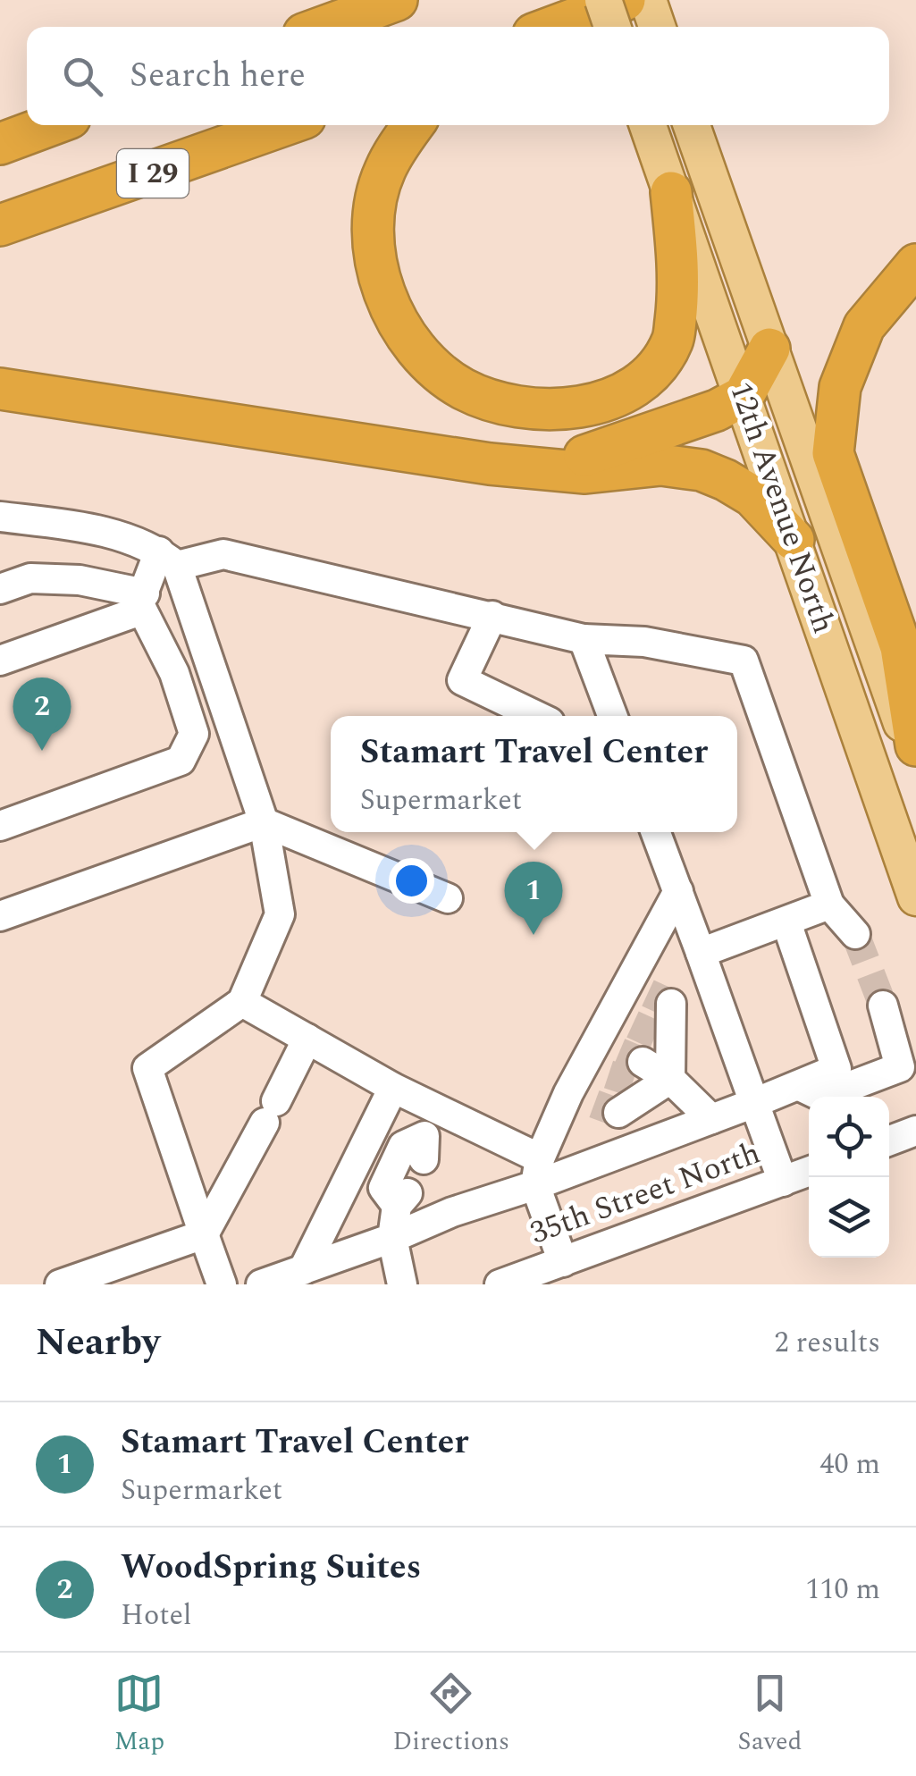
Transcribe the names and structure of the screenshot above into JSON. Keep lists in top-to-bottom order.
{
  "streets": {
    "highway": ["I 29"],
    "main road": ["12th Avenue North"],
    "street": ["35th Street North"]
  },
  "page": {
    "search": "Search here",
    "pins": ["2", "1"],
    "popup": ["Stamart Travel Center", "Supermarket"],
    "heading": ["Nearby", "2 results"],
    "list": [
      {
        "mark": "1",
        "name": "Stamart Travel Center",
        "note": "Supermarket",
        "value": "40 m"
      },
      {
        "mark": "2",
        "name": "WoodSpring Suites",
        "note": "Hotel",
        "value": "110 m"
      }
    ],
    "nav": ["Map", "Directions", "Saved"]
  }
}
